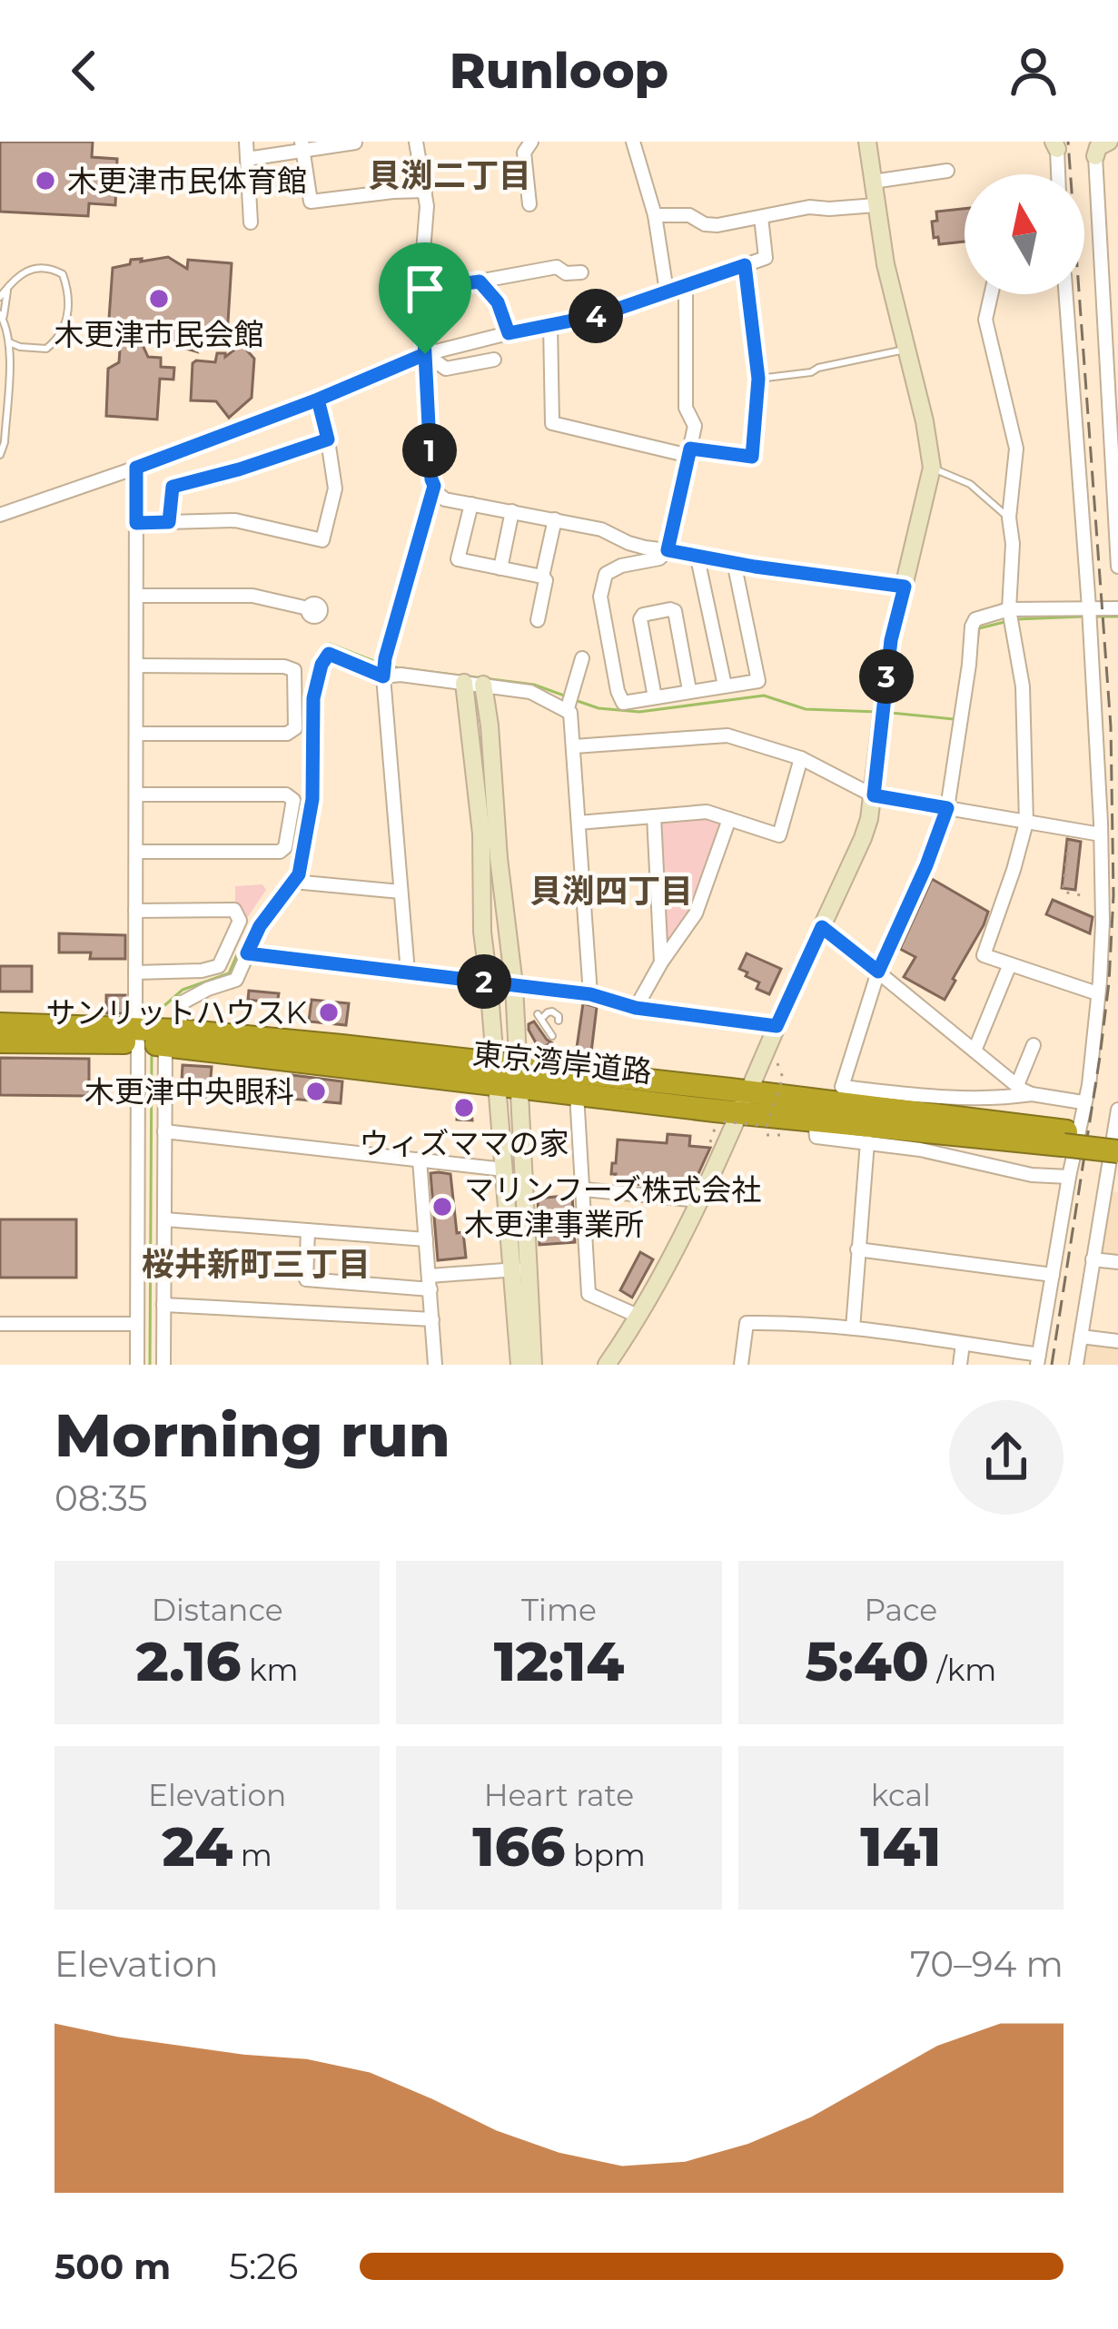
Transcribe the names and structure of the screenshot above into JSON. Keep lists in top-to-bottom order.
{
  "streets": {
    "highway": ["東京湾岸道路"]
  },
  "districts": ["貝渕二丁目", "貝渕四丁目", "桜井新町三丁目"],
  "places": [
    "木更津市民体育館",
    "木更津市民会館",
    "サンリットハウスK",
    "木更津中央眼科",
    "ウィズママの家",
    "マリンフーズ株式会社 木更津事業所"
  ],
  "north": "top",
  "page": {
    "header": "Runloop",
    "pins": [
      "4",
      "1",
      "3",
      "2"
    ],
    "heading": ["Morning run", "08:35"],
    "stats": [
      ["Distance", "2.16 km"],
      ["Time", "12:14"],
      ["Pace", "5:40 /km"],
      ["Elevation", "24 m"],
      ["Heart rate", "166 bpm"],
      ["kcal", "141"]
    ],
    "chart": ["Elevation", "70–94 m"],
    "list": [
      {
        "name": "500 m",
        "note": "5:26"
      }
    ]
  }
}
